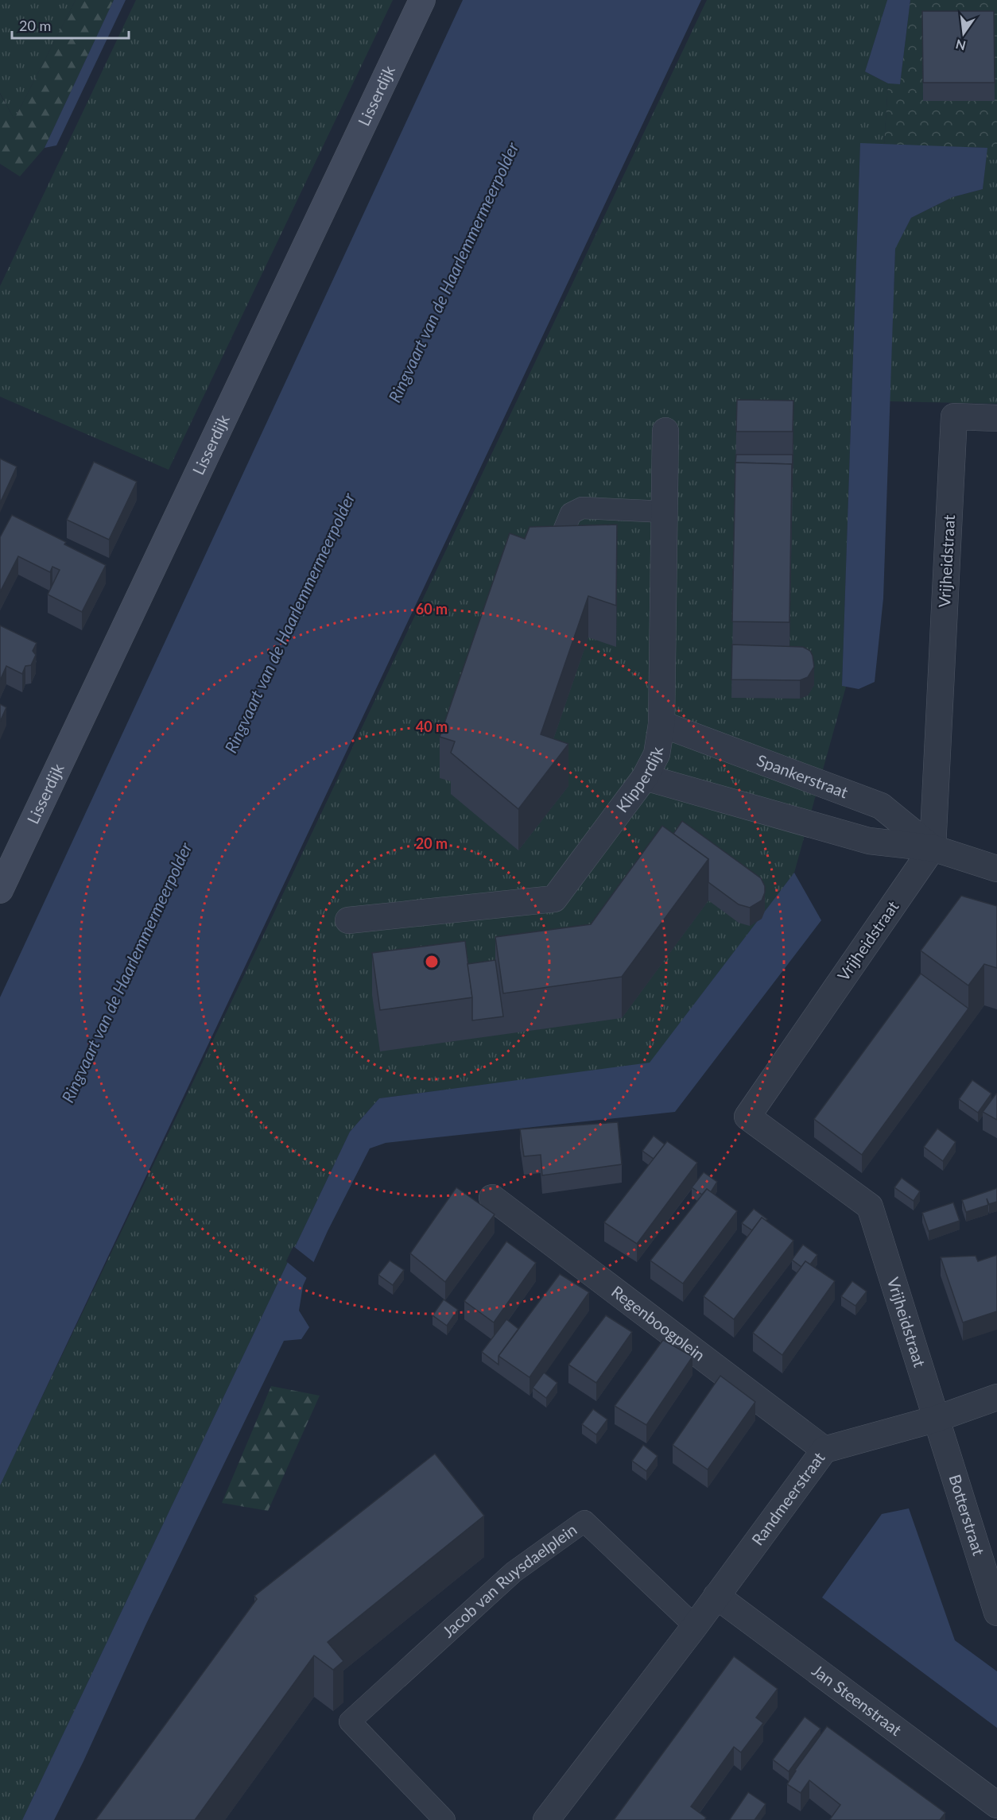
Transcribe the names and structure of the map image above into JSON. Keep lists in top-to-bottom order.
{
  "streets": {
    "street": [
      "Lisserdijk",
      "Vrijheidstraat",
      "Spankerstraat",
      "Klipperdijk",
      "Regenboogplein",
      "Randmeerstraat",
      "Botterstraat",
      "Jan Steenstraat"
    ],
    "lane": ["Jacob van Ruysdaelplein"]
  },
  "crossings": [
    ["Vrijheidstraat", "Spankerstraat"],
    ["Vrijheidstraat", "Randmeerstraat"],
    ["Vrijheidstraat", "Botterstraat"],
    ["Spankerstraat", "Klipperdijk"],
    ["Regenboogplein", "Randmeerstraat"],
    ["Randmeerstraat", "Botterstraat"],
    ["Randmeerstraat", "Jacob van Ruysdaelplein"],
    ["Randmeerstraat", "Jan Steenstraat"]
  ],
  "water": ["Ringvaart van de Haarlemmermeerpolder"],
  "scale_bar": "20 m",
  "north": "bottom",
  "rings": ["60 m", "40 m", "20 m"]
}
